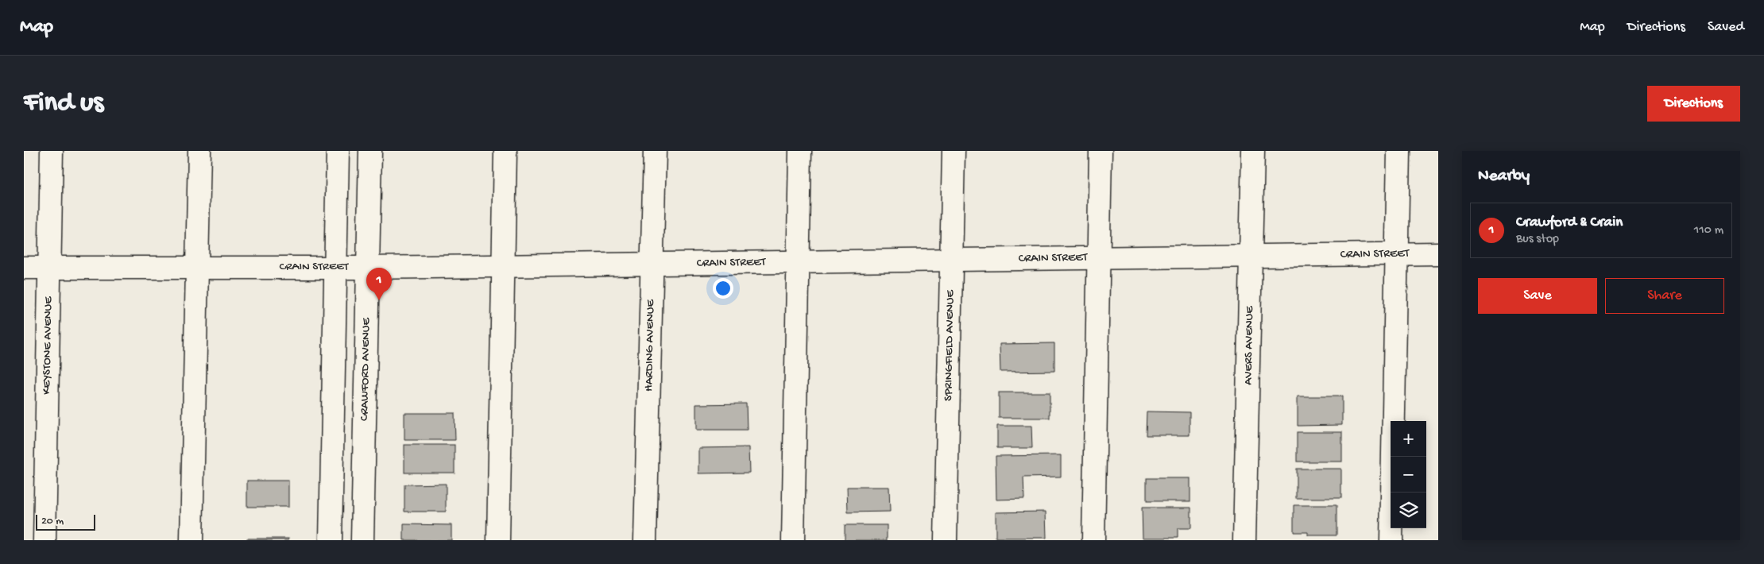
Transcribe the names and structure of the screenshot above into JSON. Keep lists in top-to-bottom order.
{
  "streets": {
    "street": [
      "CRAIN STREET",
      "KEYSTONE AVENUE",
      "HARDING AVENUE",
      "SPRINGFIELD AVENUE",
      "AVERS AVENUE",
      "CRAWFORD AVENUE"
    ]
  },
  "crossings": [
    ["CRAIN STREET", "KEYSTONE AVENUE"],
    ["CRAIN STREET", "HARDING AVENUE"],
    ["CRAIN STREET", "SPRINGFIELD AVENUE"],
    ["CRAIN STREET", "AVERS AVENUE"],
    ["CRAIN STREET", "CRAWFORD AVENUE"]
  ],
  "scale_bar": "20 m",
  "page": {
    "header": "Map",
    "nav": ["Map", "Directions", "Saved"],
    "buttons": [
      "Directions",
      ["Save", "Share"]
    ],
    "title": "Find us",
    "heading": "Nearby",
    "list": [
      {
        "mark": "1",
        "name": "Crawford & Crain",
        "note": "Bus stop",
        "value": "110 m"
      }
    ],
    "pins": "1",
    "map_buttons": ["+", "−"],
    "scale": "20 m"
  }
}
